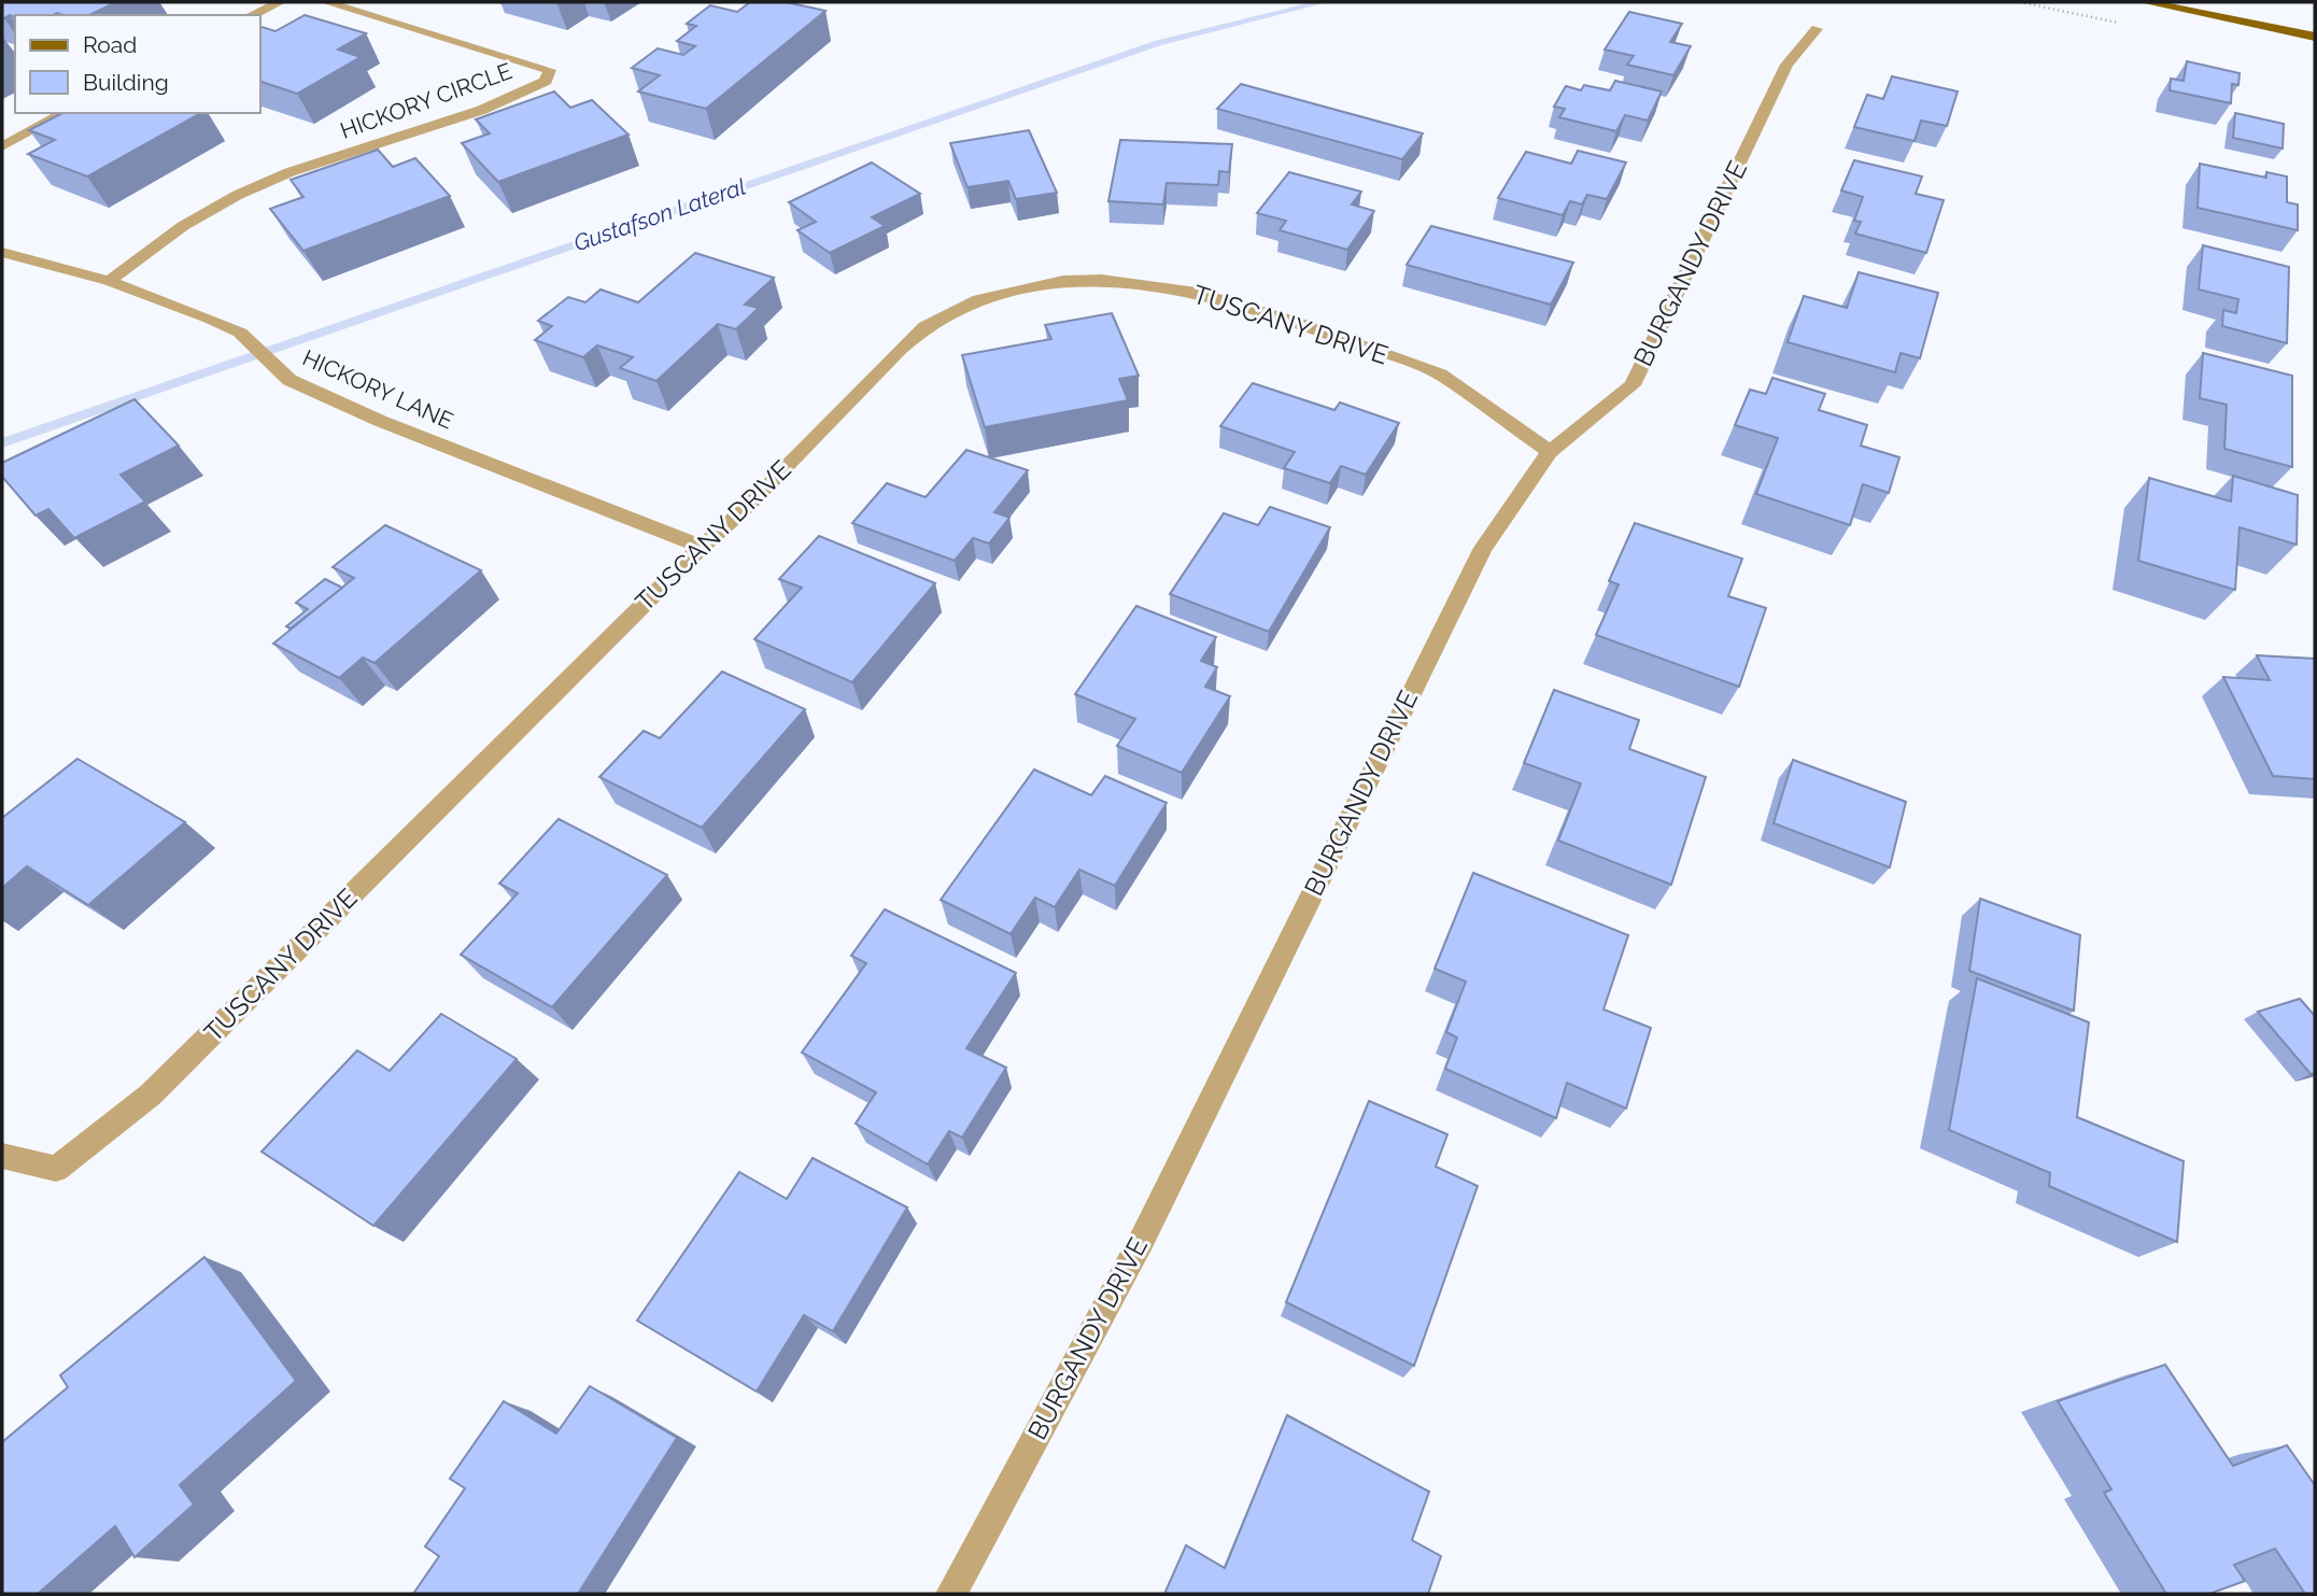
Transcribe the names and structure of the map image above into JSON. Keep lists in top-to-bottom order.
{
  "streets": {
    "street": [
      "HICKORY CIRCLE",
      "BURGANDY DRIVE",
      "TUSCANY DRIVE",
      "HICKORY LANE"
    ]
  },
  "crossings": [
    ["HICKORY CIRCLE", "HICKORY LANE"],
    ["BURGANDY DRIVE", "TUSCANY DRIVE"],
    ["TUSCANY DRIVE", "HICKORY LANE"]
  ],
  "water": ["Gustafson Lateral"],
  "legend": ["Road", "Building"]
}
